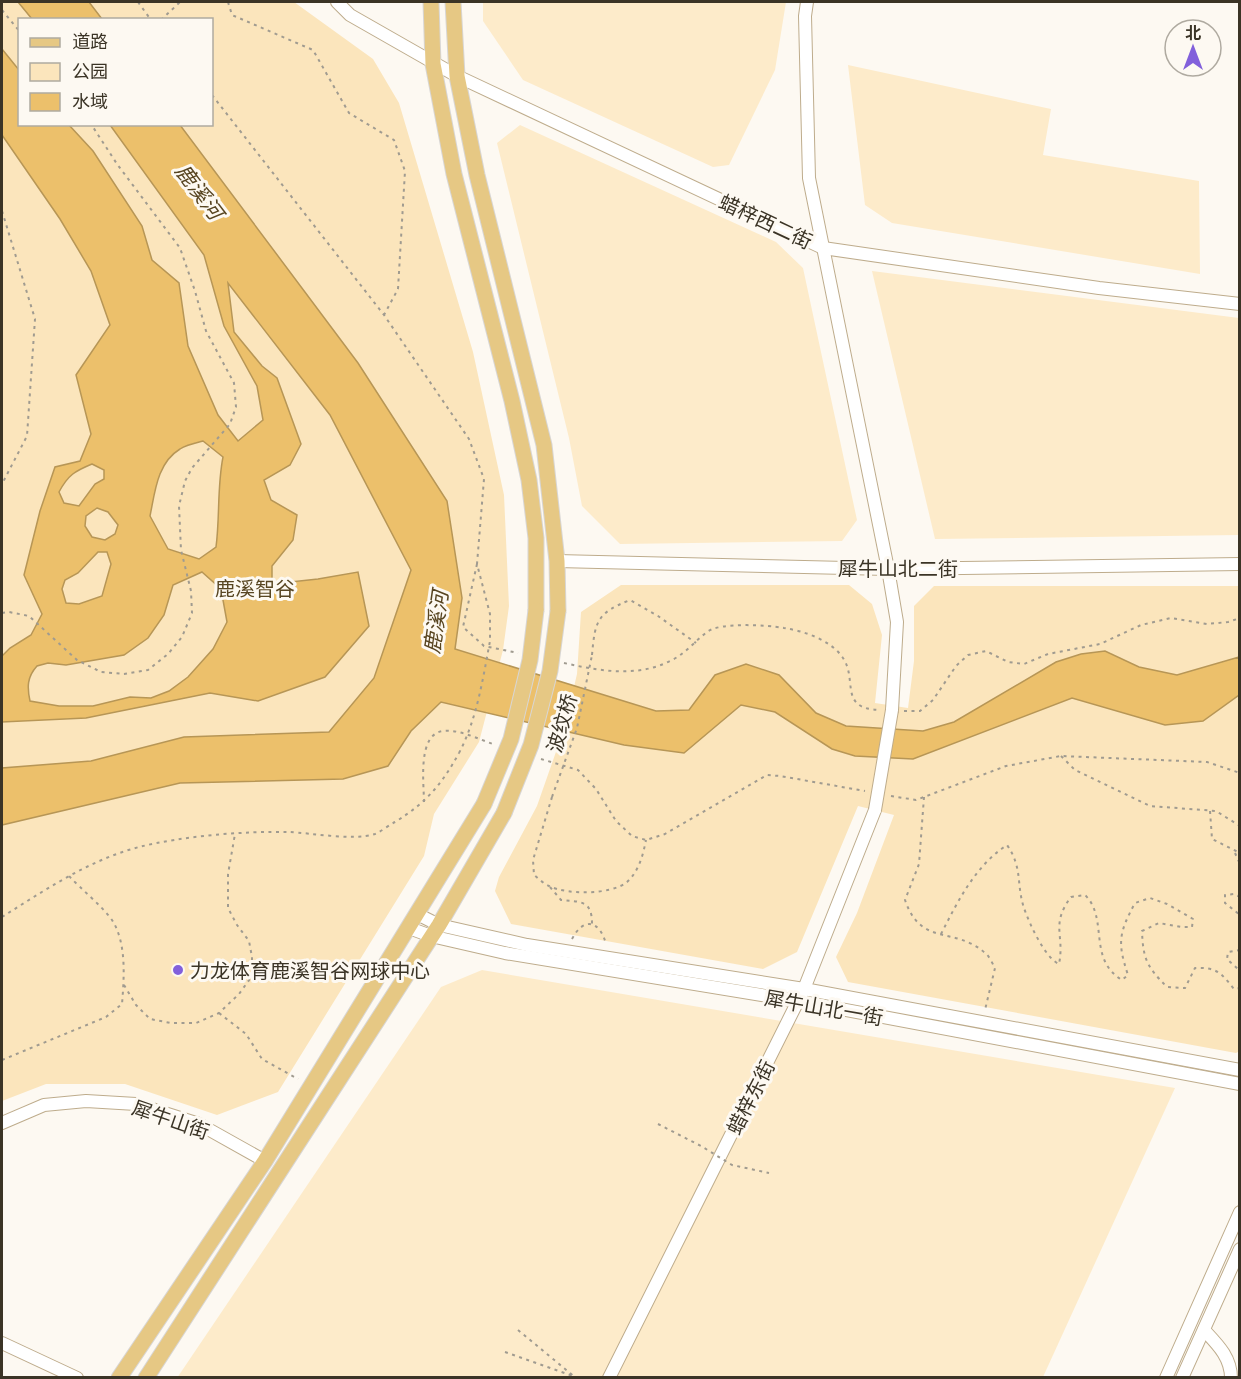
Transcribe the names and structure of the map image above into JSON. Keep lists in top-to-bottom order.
{
  "streets": {
    "street": [
      "蜡梓西二街",
      "犀牛山北二街",
      "犀牛山北一街",
      "蜡梓东街",
      "犀牛山街"
    ],
    "path": ["波纹桥"]
  },
  "crossings": [
    ["蜡梓西二街", "蜡梓东街"],
    ["犀牛山北二街", "蜡梓东街"],
    ["犀牛山北一街", "蜡梓东街"]
  ],
  "water": ["鹿溪河"],
  "parks": ["鹿溪智谷"],
  "places": ["力龙体育鹿溪智谷网球中心"],
  "legend": ["道路", "公园", "水域"],
  "north": "top"
}
